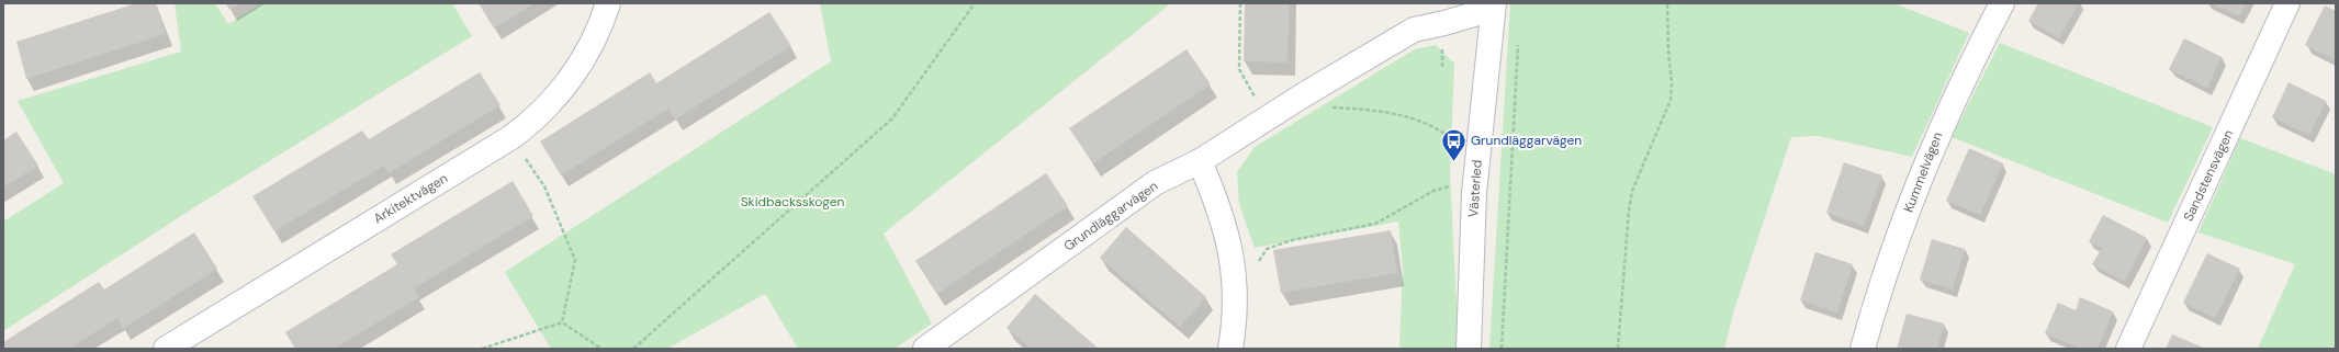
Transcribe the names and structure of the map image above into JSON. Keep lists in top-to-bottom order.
{
  "streets": {
    "street": [
      "Kummelvägen",
      "Sandstensvägen",
      "Västerled",
      "Arkitektvägen",
      "Grundläggarvägen"
    ]
  },
  "crossings": [
    ["Västerled", "Grundläggarvägen"]
  ],
  "parks": ["Skidbacksskogen"],
  "places": {
    "bus stop": ["Grundläggarvägen"]
  }
}
